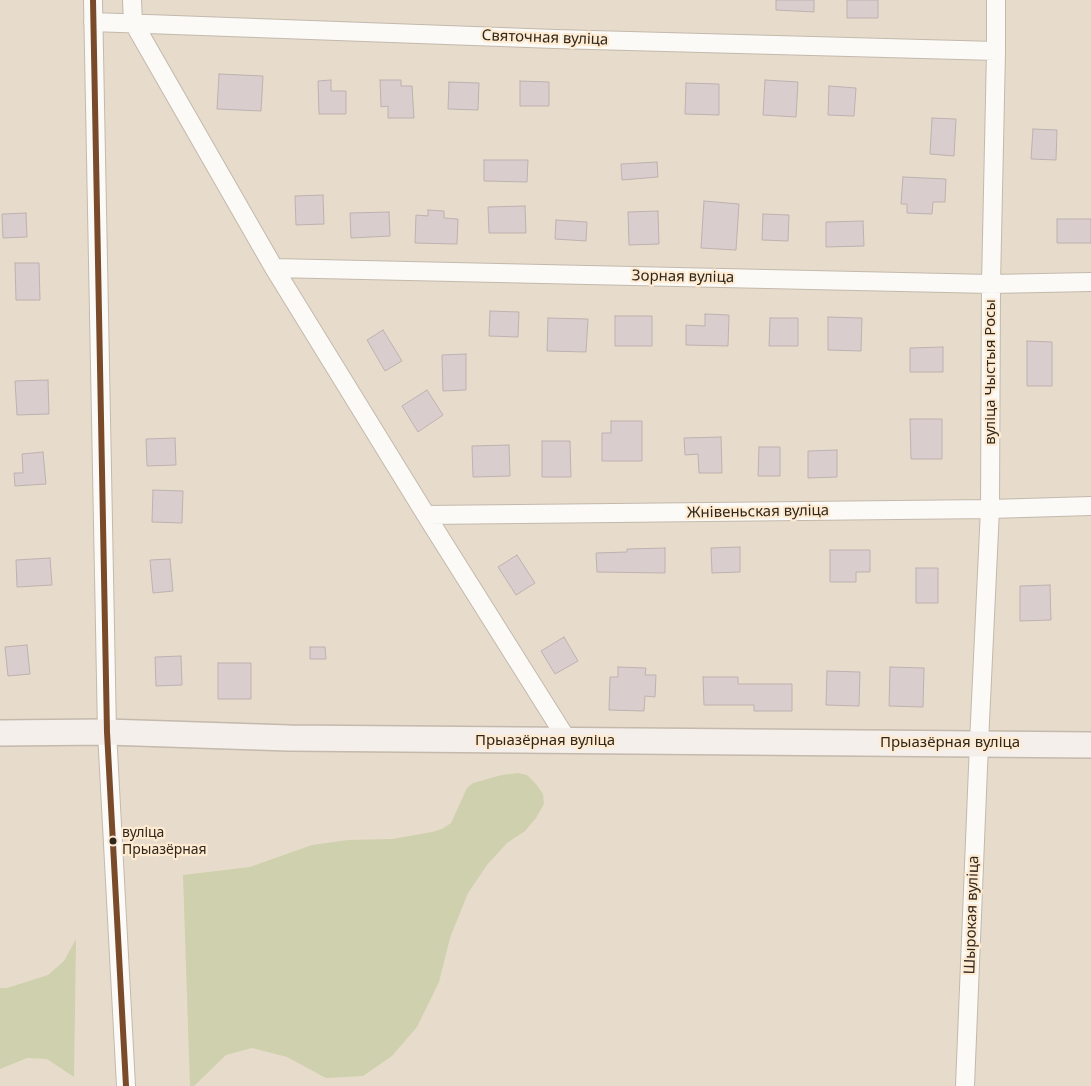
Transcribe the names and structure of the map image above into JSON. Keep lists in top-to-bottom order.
{
  "streets": {
    "street": [
      "Святочная вуліца",
      "Зорная вуліца",
      "вуліца Чыстыя Росы",
      "Жнівеньская вуліца",
      "Прыазёрная вуліца",
      "Шырокая вуліца"
    ]
  },
  "crossings": [
    ["Святочная вуліца", "вуліца Чыстыя Росы"],
    ["Зорная вуліца", "вуліца Чыстыя Росы"],
    ["вуліца Чыстыя Росы", "Жнівеньская вуліца"],
    ["вуліца Чыстыя Росы", "Прыазёрная вуліца"],
    ["вуліца Чыстыя Росы", "Шырокая вуліца"],
    ["Прыазёрная вуліца", "Шырокая вуліца"]
  ],
  "places": ["вуліца Прыазёрная"]
}
